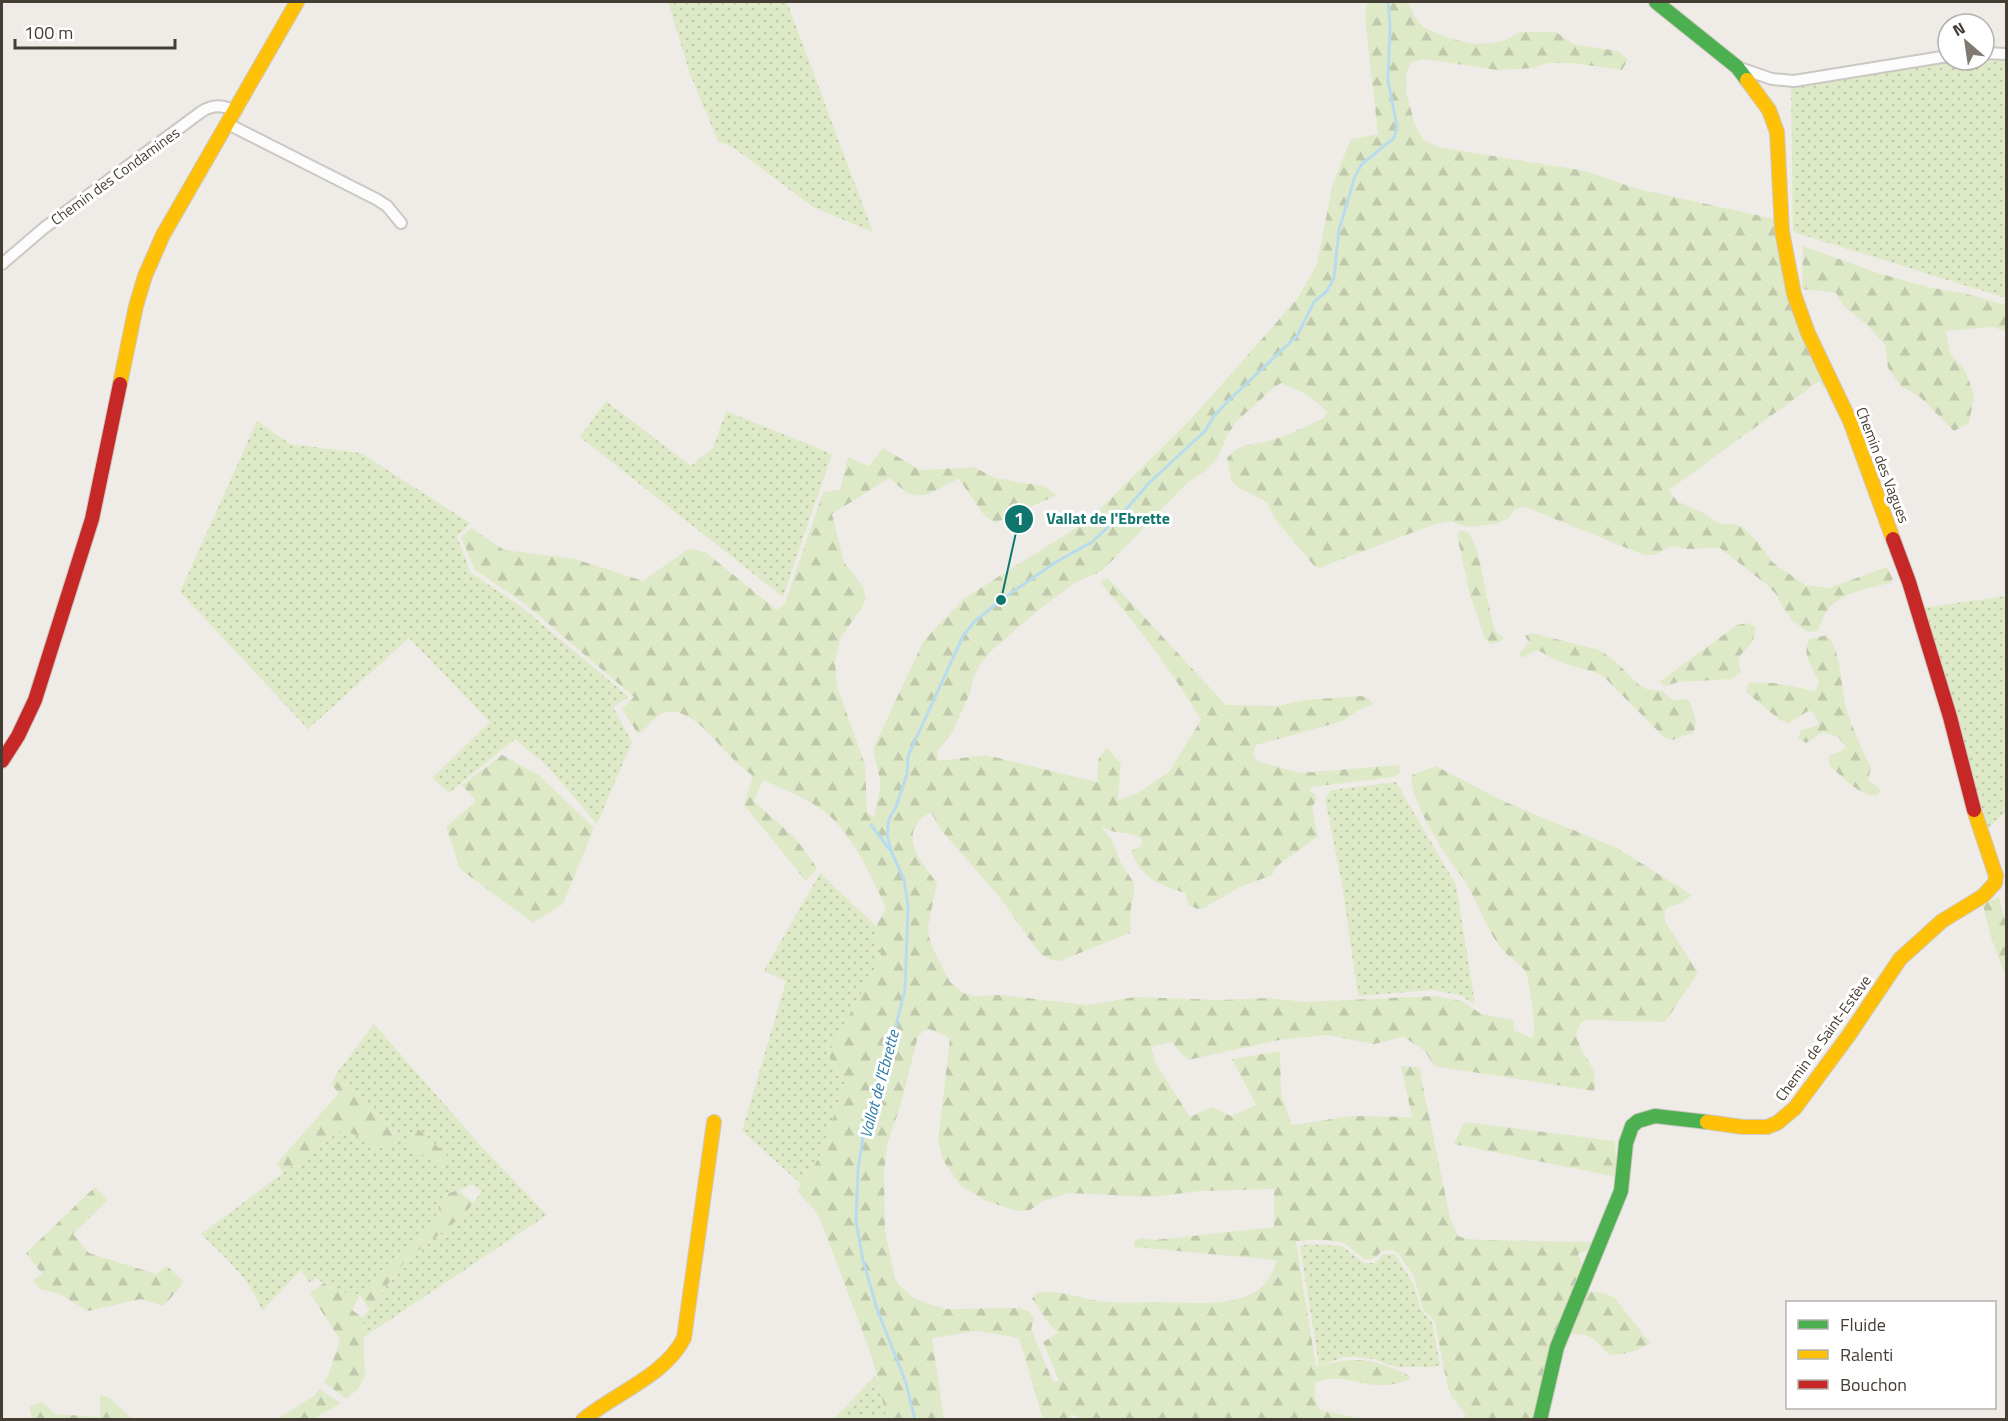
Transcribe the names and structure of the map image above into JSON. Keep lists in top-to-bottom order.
{
  "streets": {
    "street": ["Chemin des Condamines", "Chemin des Vagues", "Chemin de Saint-Estève"]
  },
  "crossings": [
    ["Chemin des Vagues", "Chemin de Saint-Estève"]
  ],
  "water": ["Vallat de l'Ebrette"],
  "places": ["Vallat de l'Ebrette"],
  "legend": ["Fluide", "Ralenti", "Bouchon"],
  "scale_bar": "100 m",
  "north": "top left"
}
